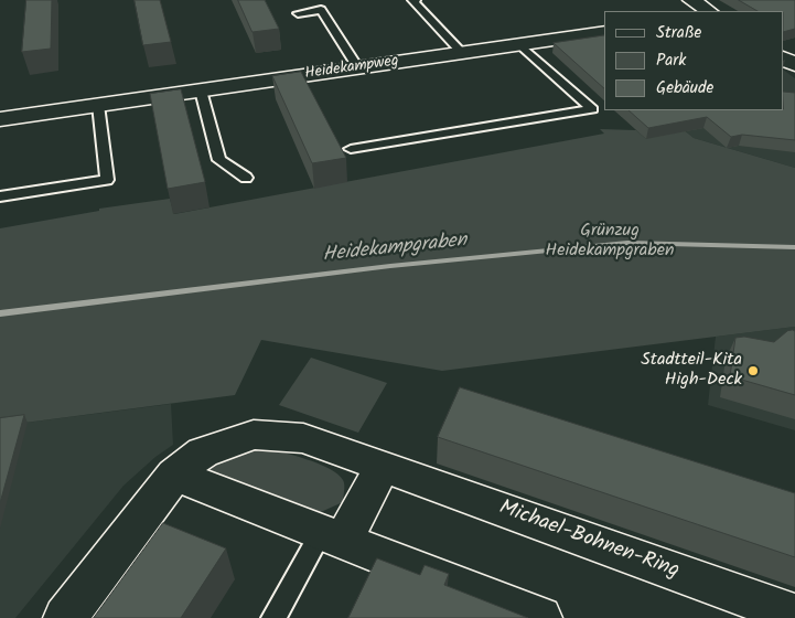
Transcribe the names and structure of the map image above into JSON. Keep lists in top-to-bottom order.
{
  "streets": {
    "street": ["Heidekampweg", "Michael-Bohnen-Ring"]
  },
  "water": ["Heidekampgraben"],
  "parks": ["Grünzug Heidekampgraben"],
  "places": ["Stadtteil-Kita High-Deck"],
  "legend": ["Straße", "Park", "Gebäude"]
}
